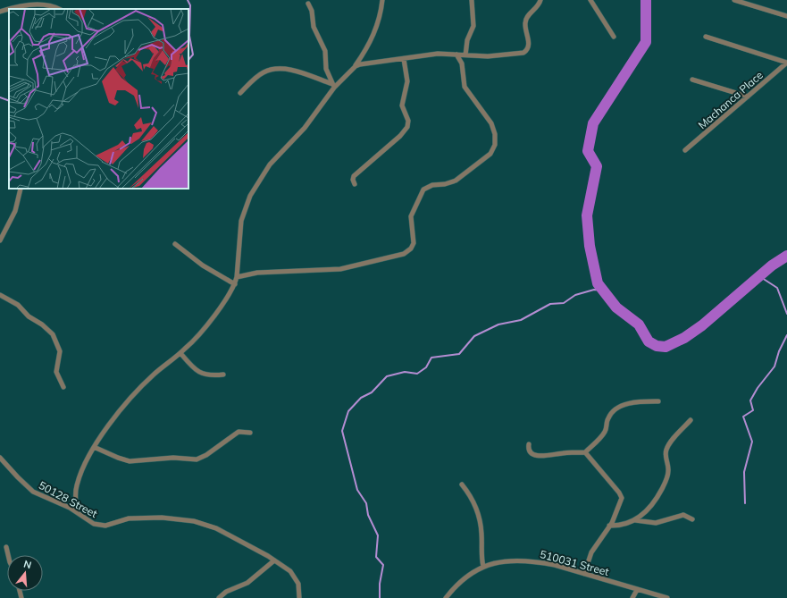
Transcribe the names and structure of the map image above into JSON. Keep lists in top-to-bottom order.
{
  "streets": {
    "street": ["Machanca Place", "50128 Street", "510031 Street"]
  },
  "north": "top"
}
